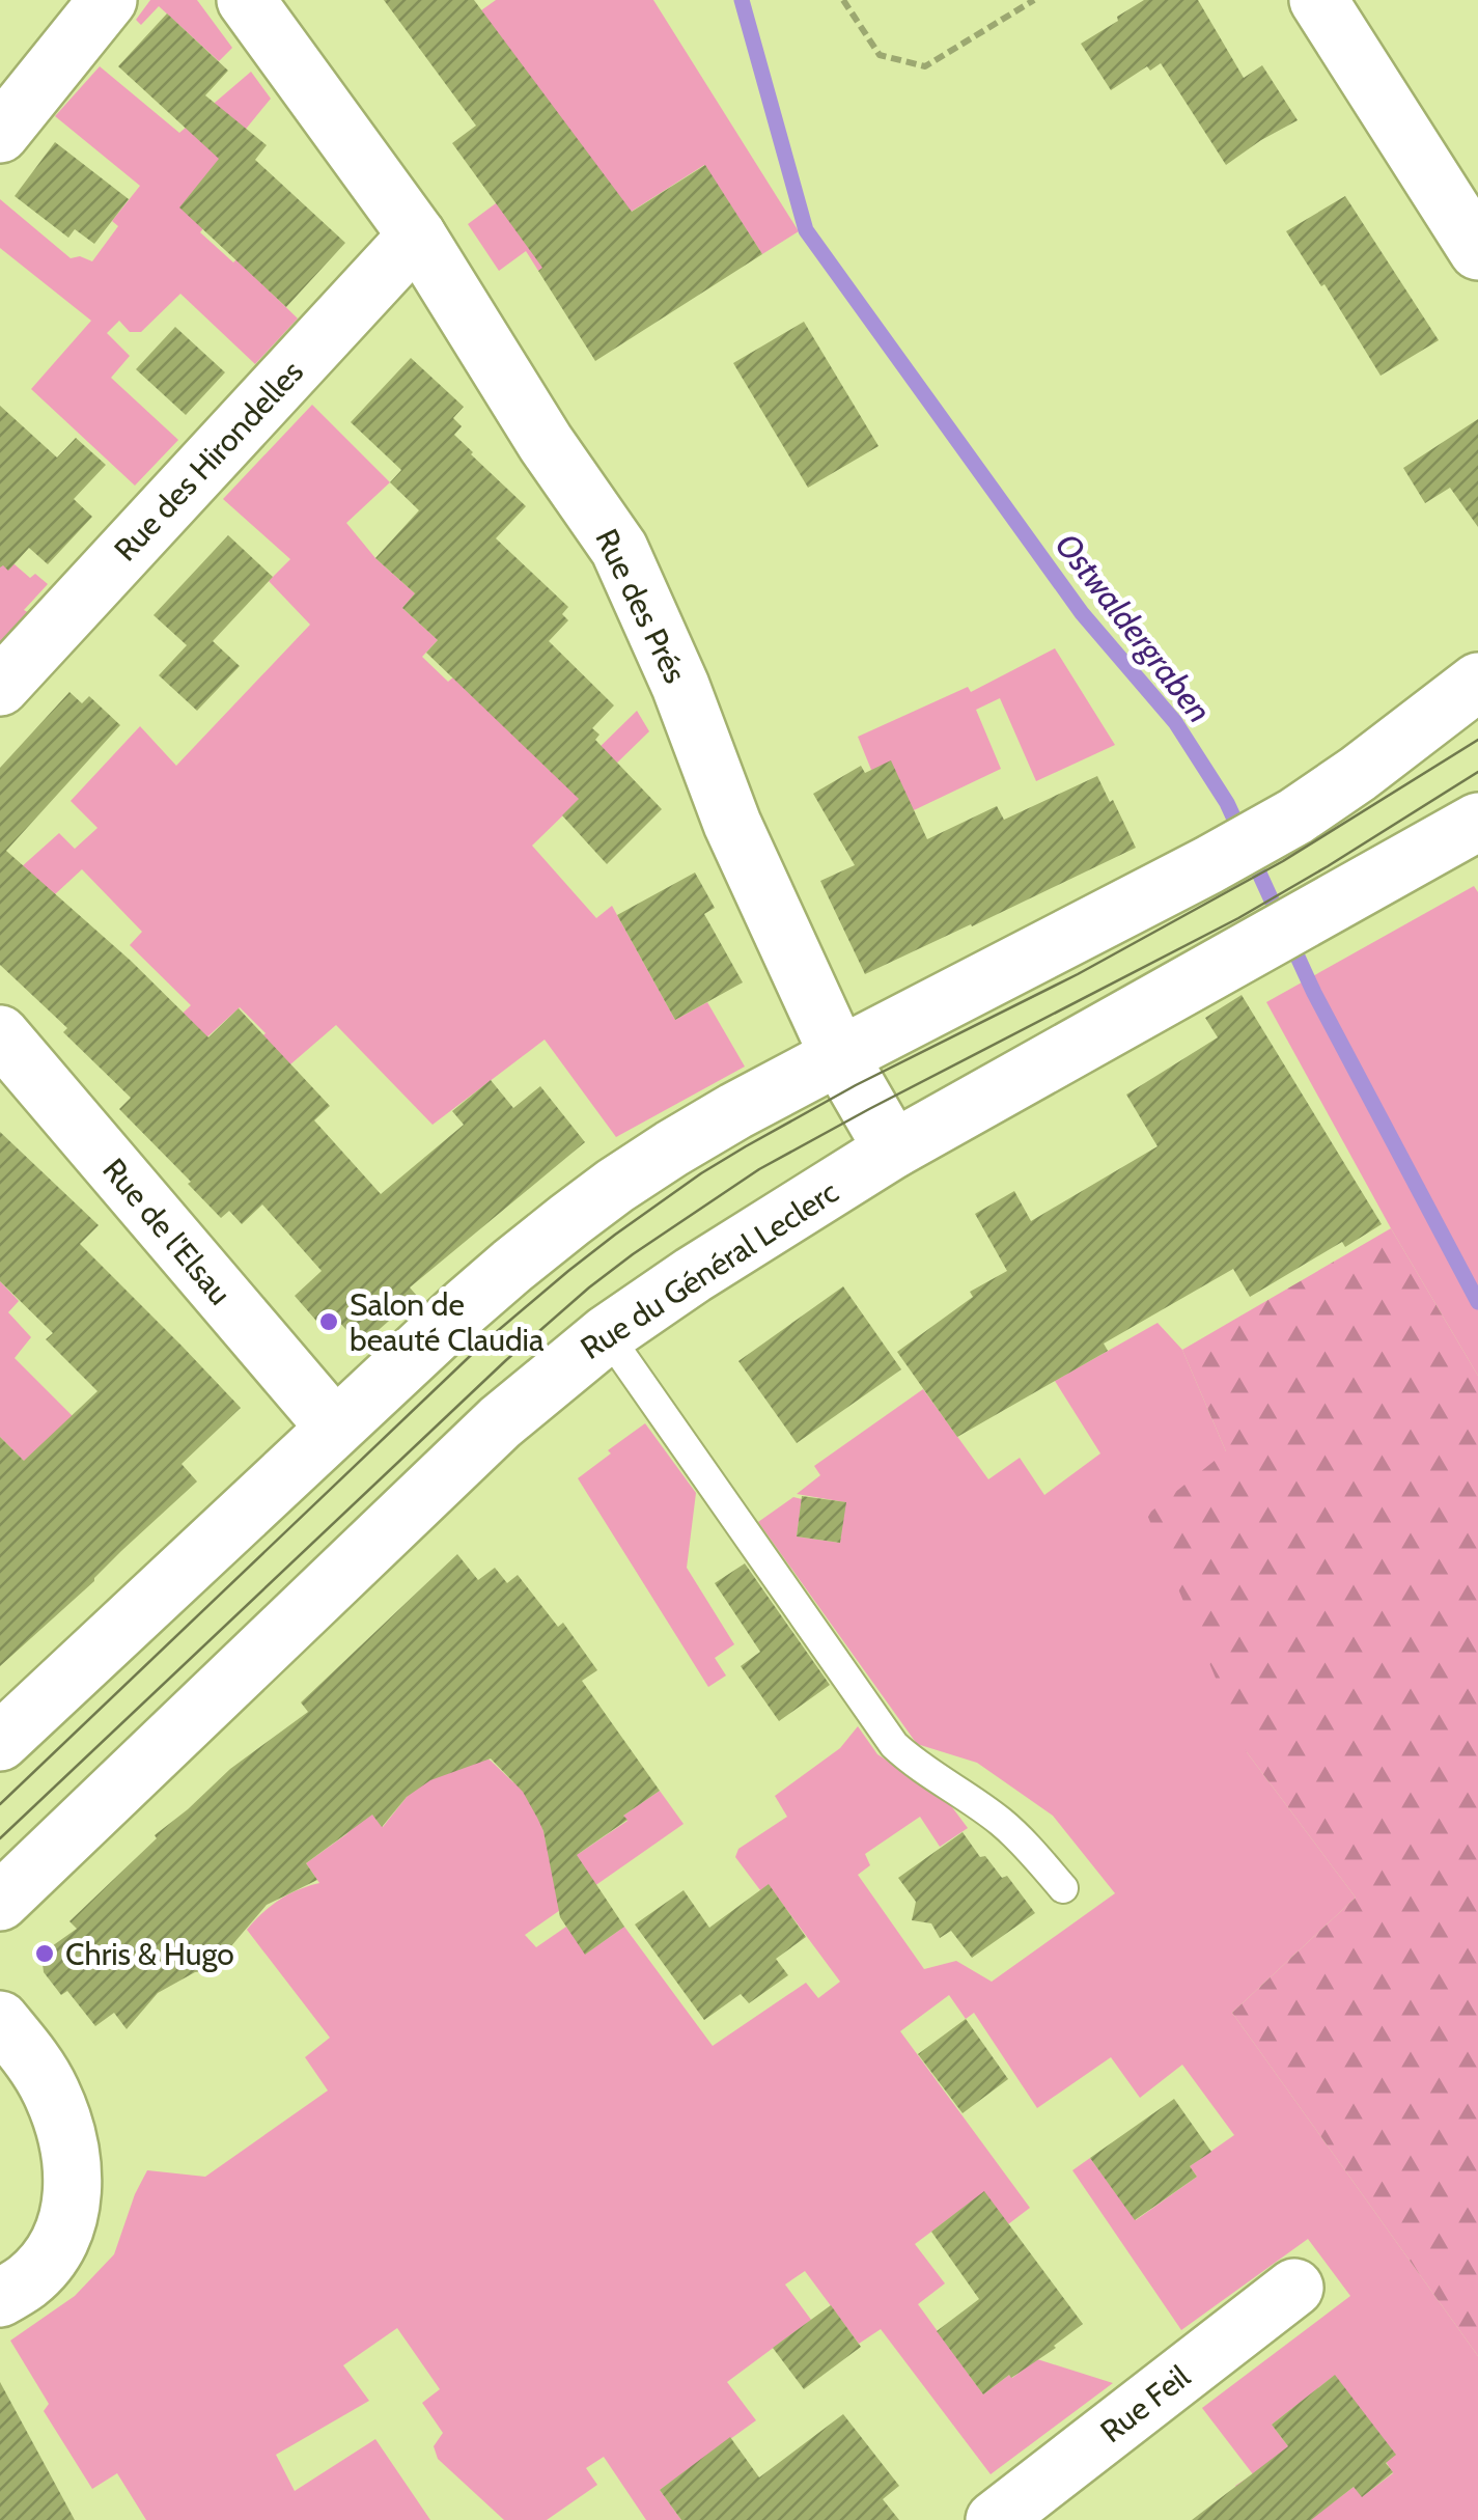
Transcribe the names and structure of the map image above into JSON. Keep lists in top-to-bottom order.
{
  "streets": {
    "main road": [
      "Rue des Hirondelles",
      "Rue des Prés",
      "Rue de l'Elsau",
      "Rue du Général Leclerc",
      "Rue Feil"
    ]
  },
  "crossings": [
    ["Rue des Hirondelles", "Rue des Prés"],
    ["Rue des Prés", "Rue du Général Leclerc"]
  ],
  "water": ["Ostwaldergraben"],
  "places": ["Salon de beauté Claudia", "Chris & Hugo"]
}
